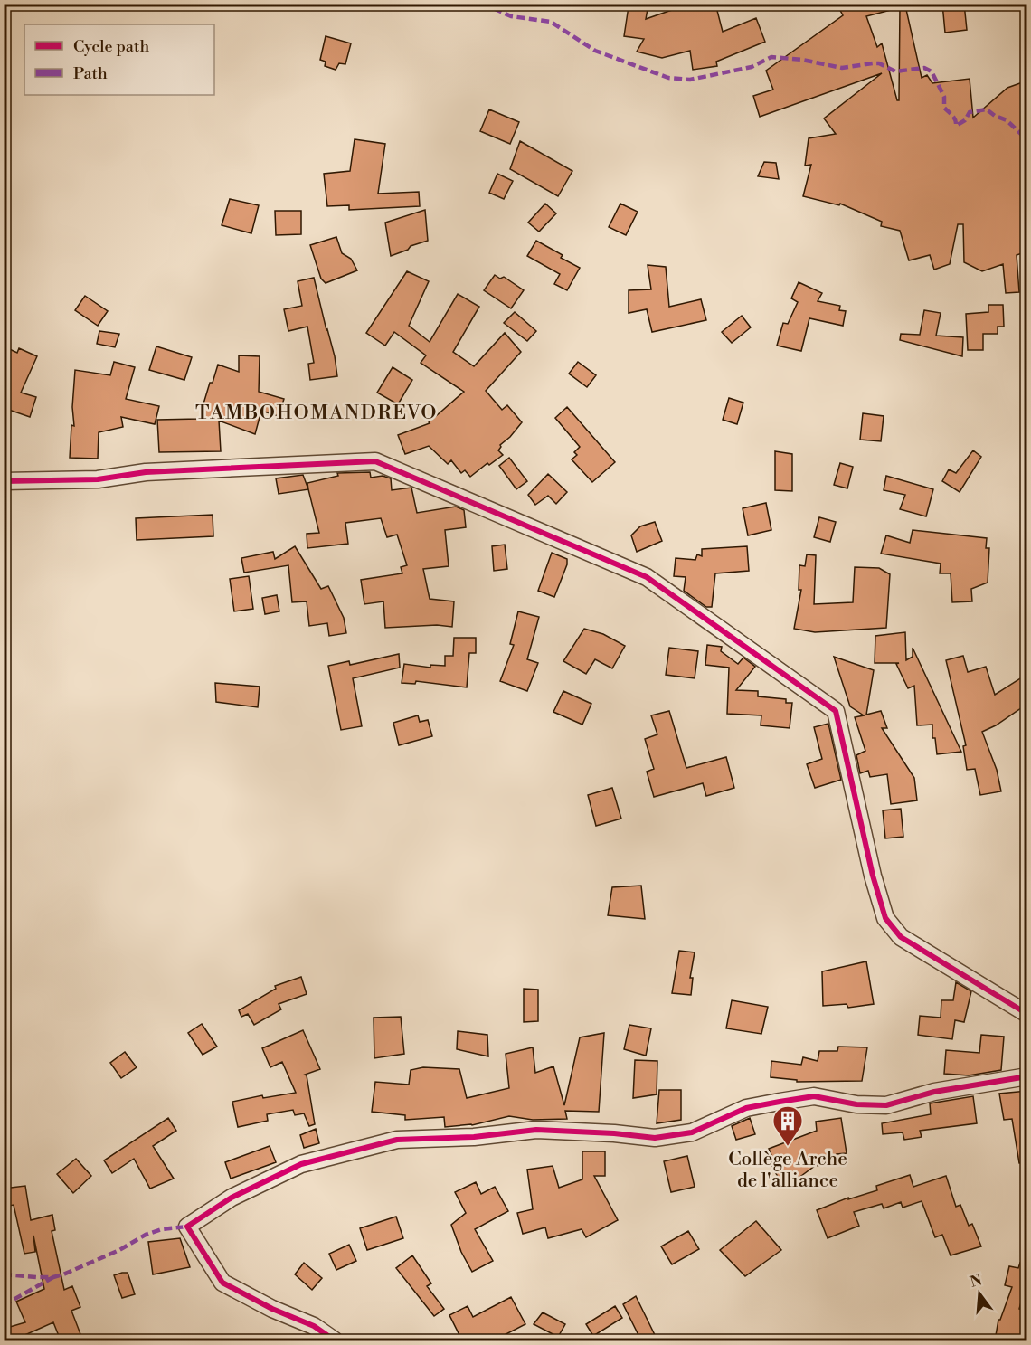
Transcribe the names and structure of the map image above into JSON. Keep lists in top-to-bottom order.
{
  "districts": ["TAMBOHOMANDREVO"],
  "places": {
    "building": ["Collège Arche de l'alliance"]
  },
  "legend": ["Cycle path", "Path"],
  "north": "top"
}
